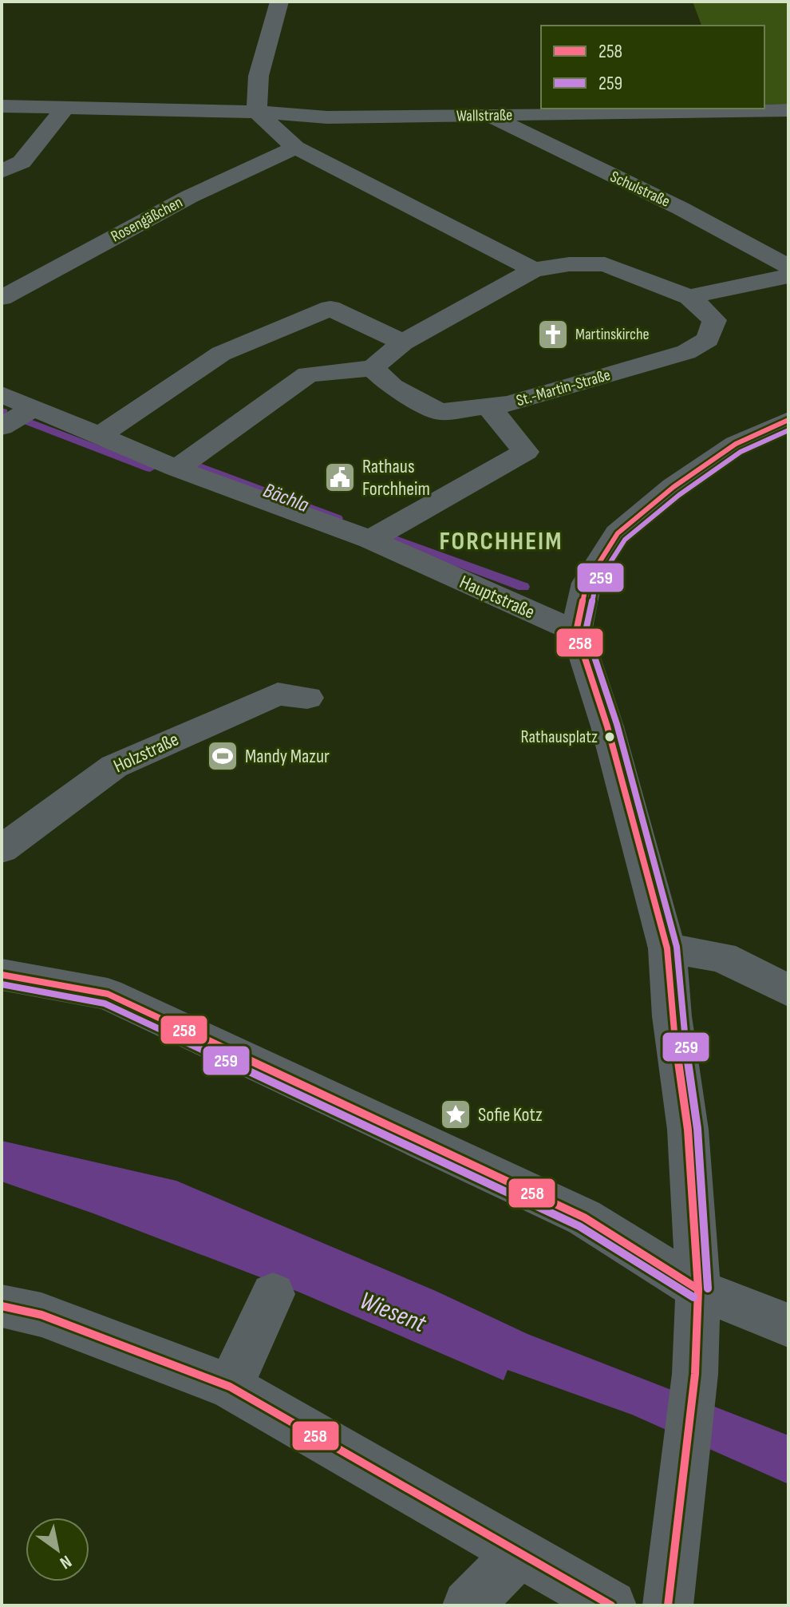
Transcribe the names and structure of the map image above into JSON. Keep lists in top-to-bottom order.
{
  "streets": {
    "street": [
      "Wallstraße",
      "Schulstraße",
      "Rosengäßchen",
      "St.-Martin-Straße",
      "Hauptstraße",
      "Holzstraße"
    ]
  },
  "crossings": [
    ["Wallstraße", "Schulstraße"]
  ],
  "districts": ["FORCHHEIM"],
  "water": ["Bächla", "Wiesent"],
  "places": {
    "church": ["Martinskirche"],
    "public building": ["Rathaus Forchheim"],
    "other": ["Rathausplatz"],
    "sports": ["Mandy Mazur"],
    "place": ["Sofie Kotz"]
  },
  "lines": ["transit line 258", "transit line 259"],
  "legend": ["258", "259"],
  "north": "bottom right"
}
